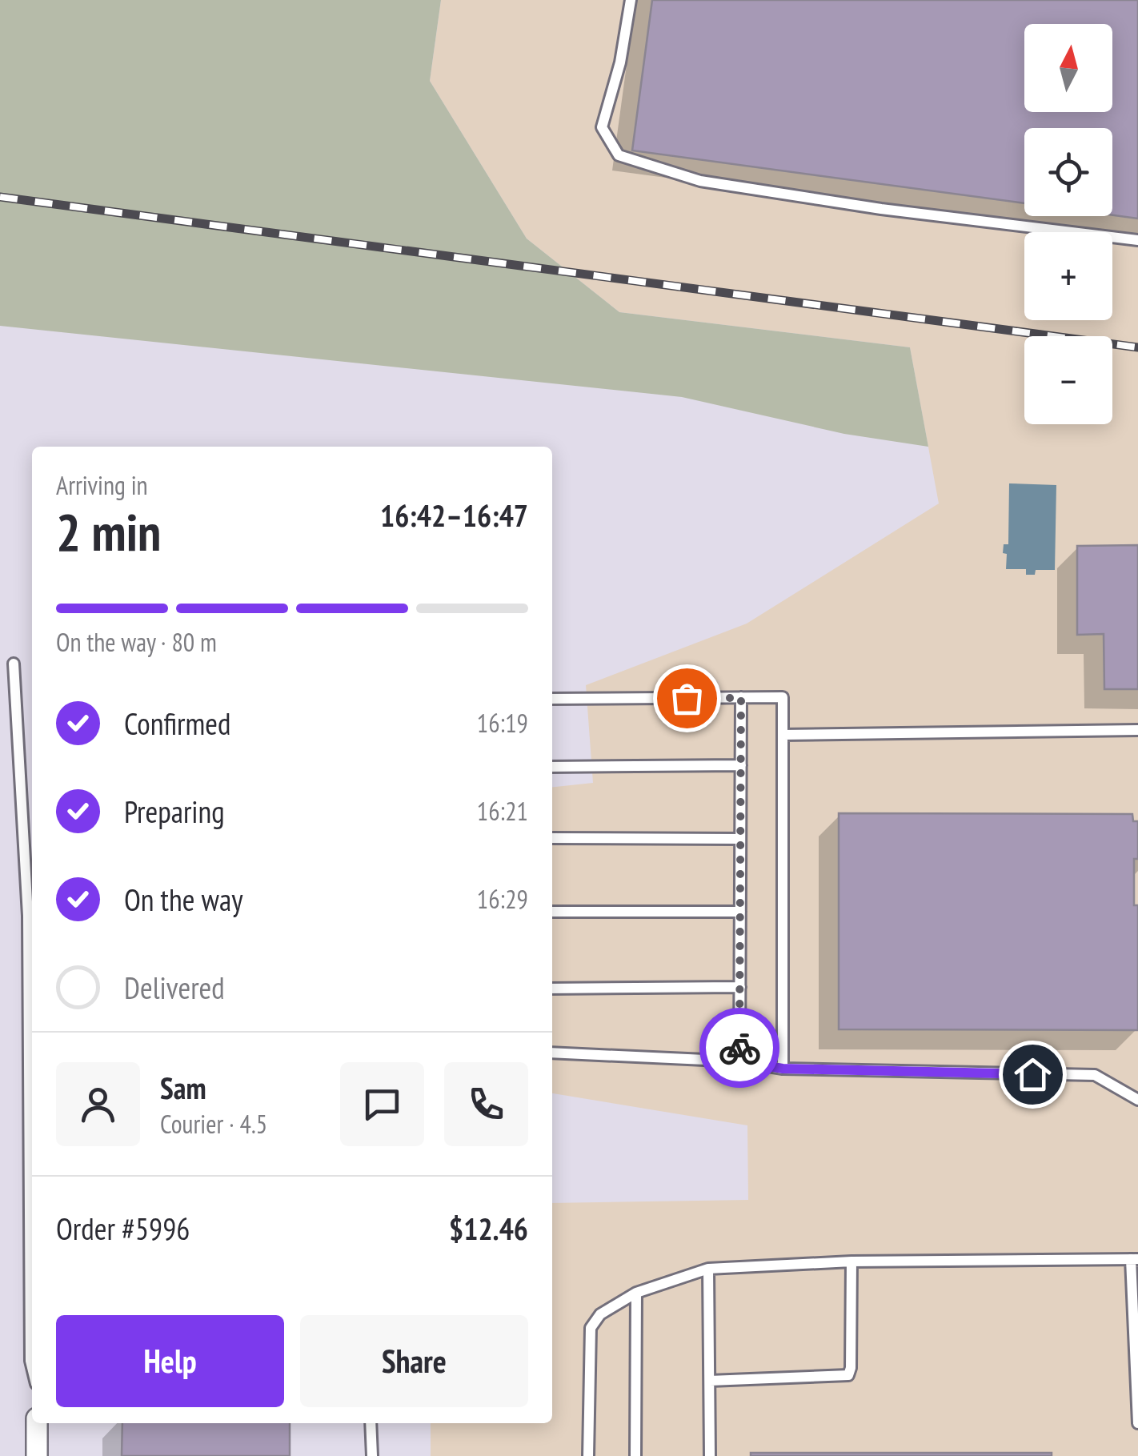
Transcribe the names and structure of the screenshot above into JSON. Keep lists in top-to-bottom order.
{
  "north": "top",
  "page": {
    "map_buttons": ["+", "−"],
    "heading": ["2 min", "Arriving in", "16:42–16:47"],
    "panel": [
      "Sam",
      "Courier · 4.5",
      "Order #5996",
      "$12.46"
    ],
    "bar": "On the way · 80 m",
    "list": [
      ["Confirmed", "16:19"],
      ["Preparing", "16:21"],
      ["On the way", "16:29"],
      "Delivered"
    ],
    "buttons": ["Help", "Share"]
  }
}
